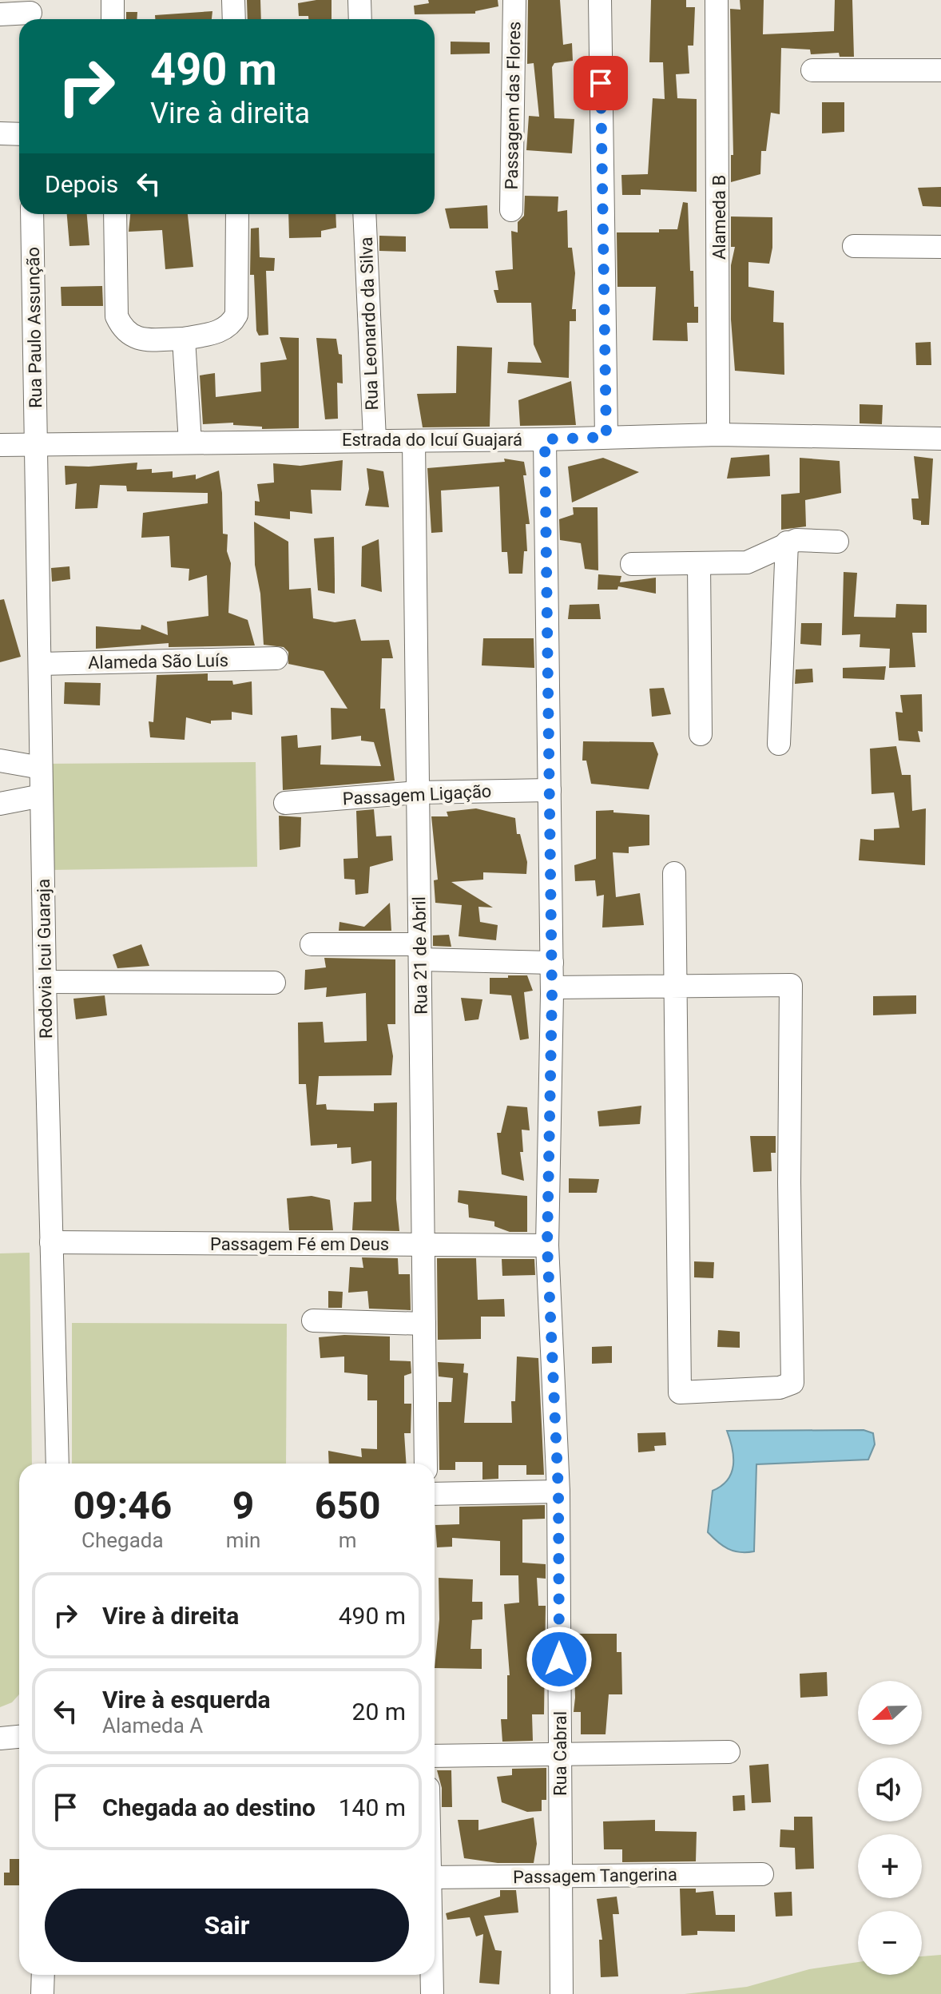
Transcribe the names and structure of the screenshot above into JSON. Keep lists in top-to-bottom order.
{
  "streets": {
    "street": [
      "Passagem das Flores",
      "Alameda B",
      "Rua Leonardo da Silva",
      "Rua Paulo Assunção",
      "Estrada do Icuí Guajará",
      "Alameda São Luís",
      "Passagem Ligação",
      "Rua 21 de Abril",
      "Rodovia Icui Guaraja",
      "Passagem Fé em Deus",
      "Rua Cabral",
      "Passagem Tangerina"
    ]
  },
  "crossings": [
    ["Alameda B", "Estrada do Icuí Guajará"],
    ["Rua Leonardo da Silva", "Estrada do Icuí Guajará"],
    ["Rua Paulo Assunção", "Estrada do Icuí Guajará"],
    ["Rua Paulo Assunção", "Rodovia Icui Guaraja"],
    ["Estrada do Icuí Guajará", "Rua 21 de Abril"],
    ["Estrada do Icuí Guajará", "Rodovia Icui Guaraja"],
    ["Estrada do Icuí Guajará", "Rua Cabral"],
    ["Alameda São Luís", "Rodovia Icui Guaraja"],
    ["Passagem Ligação", "Rua 21 de Abril"],
    ["Passagem Ligação", "Rua Cabral"],
    ["Rua 21 de Abril", "Passagem Fé em Deus"],
    ["Rodovia Icui Guaraja", "Passagem Fé em Deus"],
    ["Passagem Fé em Deus", "Rua Cabral"],
    ["Rua Cabral", "Passagem Tangerina"]
  ],
  "north": "left",
  "page": {
    "turn": ["490 m", "Vire à direita"],
    "then": "Depois",
    "eta": [
      "09:46",
      "Chegada",
      "9",
      "min",
      "650",
      "m"
    ],
    "list": [
      {
        "name": "Vire à direita",
        "value": "490 m"
      },
      {
        "name": "Vire à esquerda",
        "note": "Alameda A",
        "value": "20 m"
      },
      {
        "name": "Chegada ao destino",
        "value": "140 m"
      }
    ],
    "map_buttons": ["+", "−"],
    "buttons": "Sair"
  }
}
